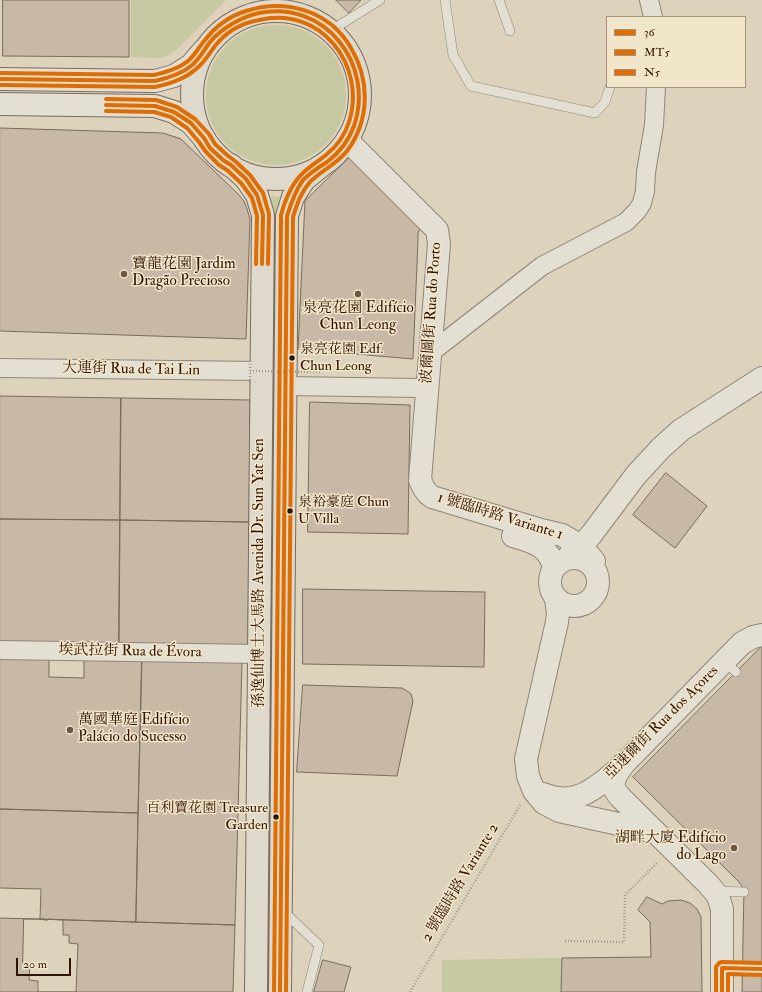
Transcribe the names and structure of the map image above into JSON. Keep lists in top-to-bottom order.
{
  "streets": {
    "main road": ["孫逸仙博士大馬路 Avenida Dr. Sun Yat Sen"],
    "street": [
      "波爾圖街 Rua do Porto",
      "大連街 Rua de Tai Lin",
      "1 號臨時路 Variante 1",
      "埃武拉街 Rua de Évora",
      "亞速爾街 Rua dos Açores"
    ],
    "path": ["2 號臨時路 Variante 2"]
  },
  "crossings": [
    ["波爾圖街 Rua do Porto", "1 號臨時路 Variante 1"],
    ["大連街 Rua de Tai Lin", "孫逸仙博士大馬路 Avenida Dr. Sun Yat Sen"],
    ["1 號臨時路 Variante 1", "亞速爾街 Rua dos Açores"],
    ["1 號臨時路 Variante 1", "2 號臨時路 Variante 2"],
    ["孫逸仙博士大馬路 Avenida Dr. Sun Yat Sen", "埃武拉街 Rua de Évora"],
    ["亞速爾街 Rua dos Açores", "2 號臨時路 Variante 2"]
  ],
  "places": [
    "寶龍花園 Jardim Dragão Precioso",
    "泉亮花園 Edifício Chun Leong",
    "泉亮花園 Edf. Chun Leong",
    "泉裕豪庭 Chun U Villa",
    "萬國華庭 Edifício Palácio do Sucesso",
    "百利寶花園 Treasure Garden",
    "湖畔大廈 Edifício do Lago"
  ],
  "lines": ["transit line N5", "transit line 36", "transit line MT5"],
  "legend": ["36", "MT5", "N5"],
  "scale_bar": "20 m"
}
